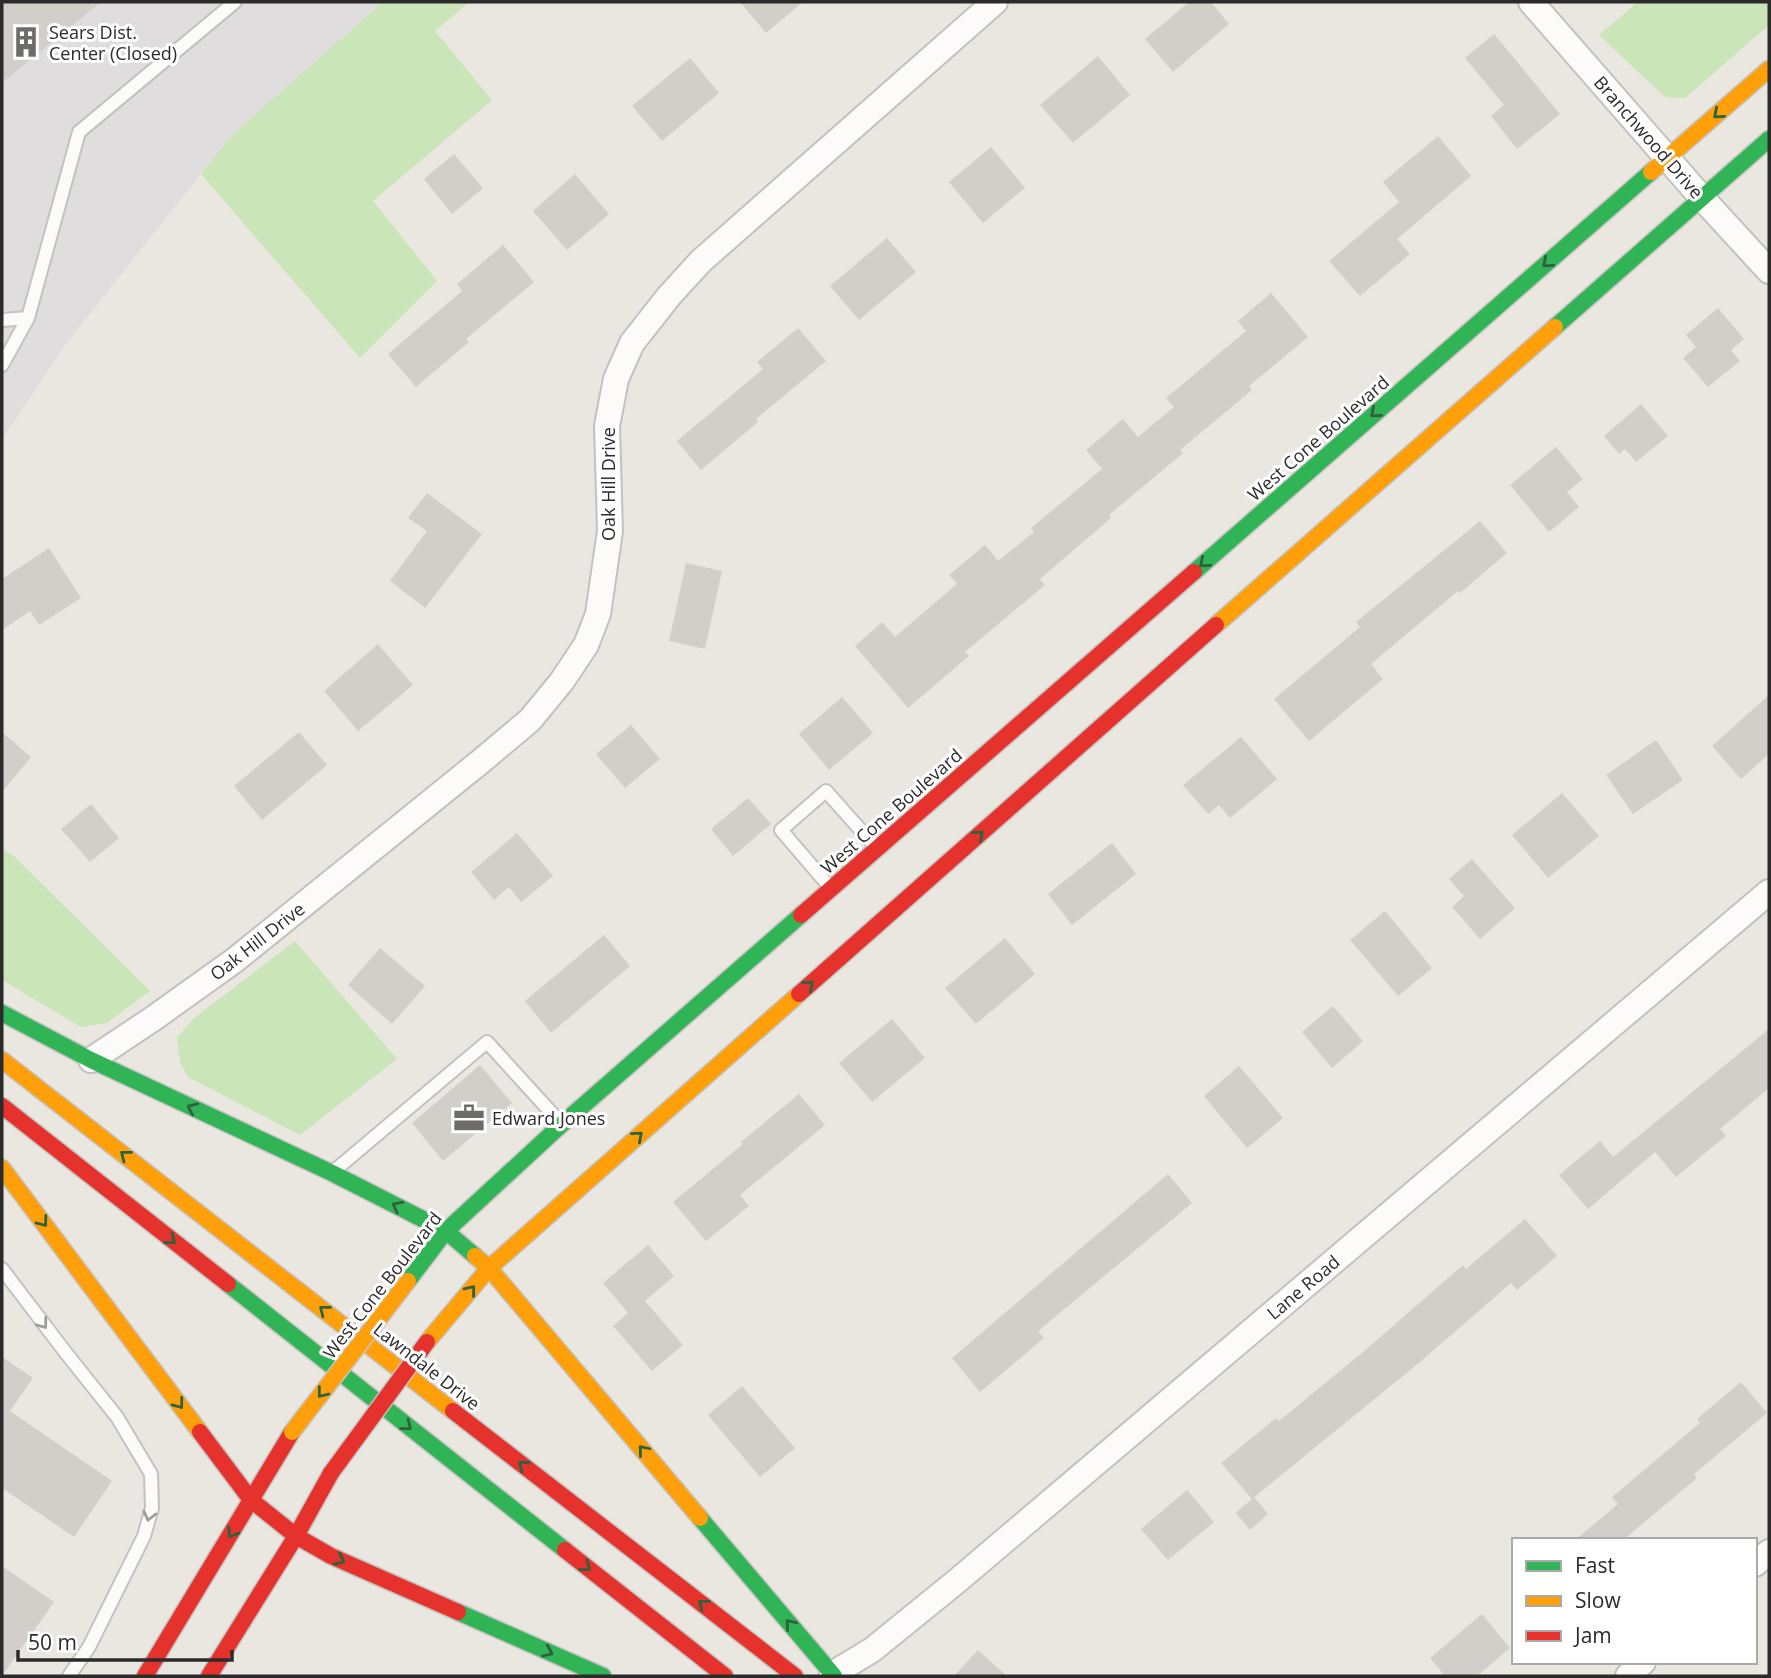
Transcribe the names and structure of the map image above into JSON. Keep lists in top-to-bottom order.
{
  "streets": {
    "main road": ["West Cone Boulevard", "Lawndale Drive"],
    "street": ["Branchwood Drive", "Oak Hill Drive", "Lane Road"]
  },
  "crossings": [
    ["Branchwood Drive", "West Cone Boulevard"]
  ],
  "places": {
    "building": ["Sears Dist. Center (Closed)"],
    "office": ["Edward Jones"]
  },
  "legend": ["Fast", "Slow", "Jam"],
  "scale_bar": "50 m"
}
